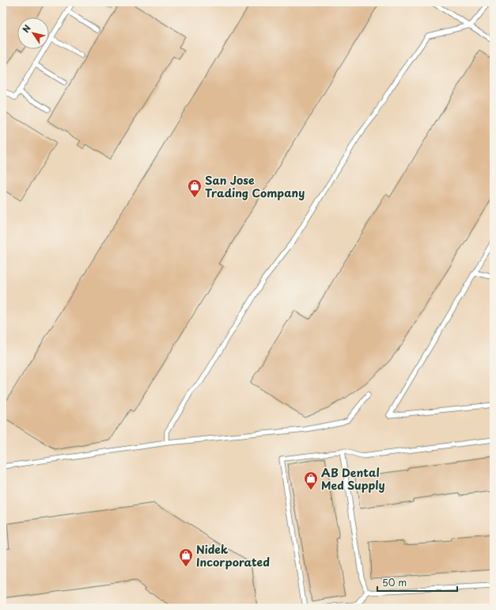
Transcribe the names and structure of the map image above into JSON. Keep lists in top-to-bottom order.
{
  "places": {
    "shop": ["San Jose Trading Company", "AB Dental Med Supply", "Nidek Incorporated"]
  },
  "scale_bar": "50 m",
  "north": "top left"
}
